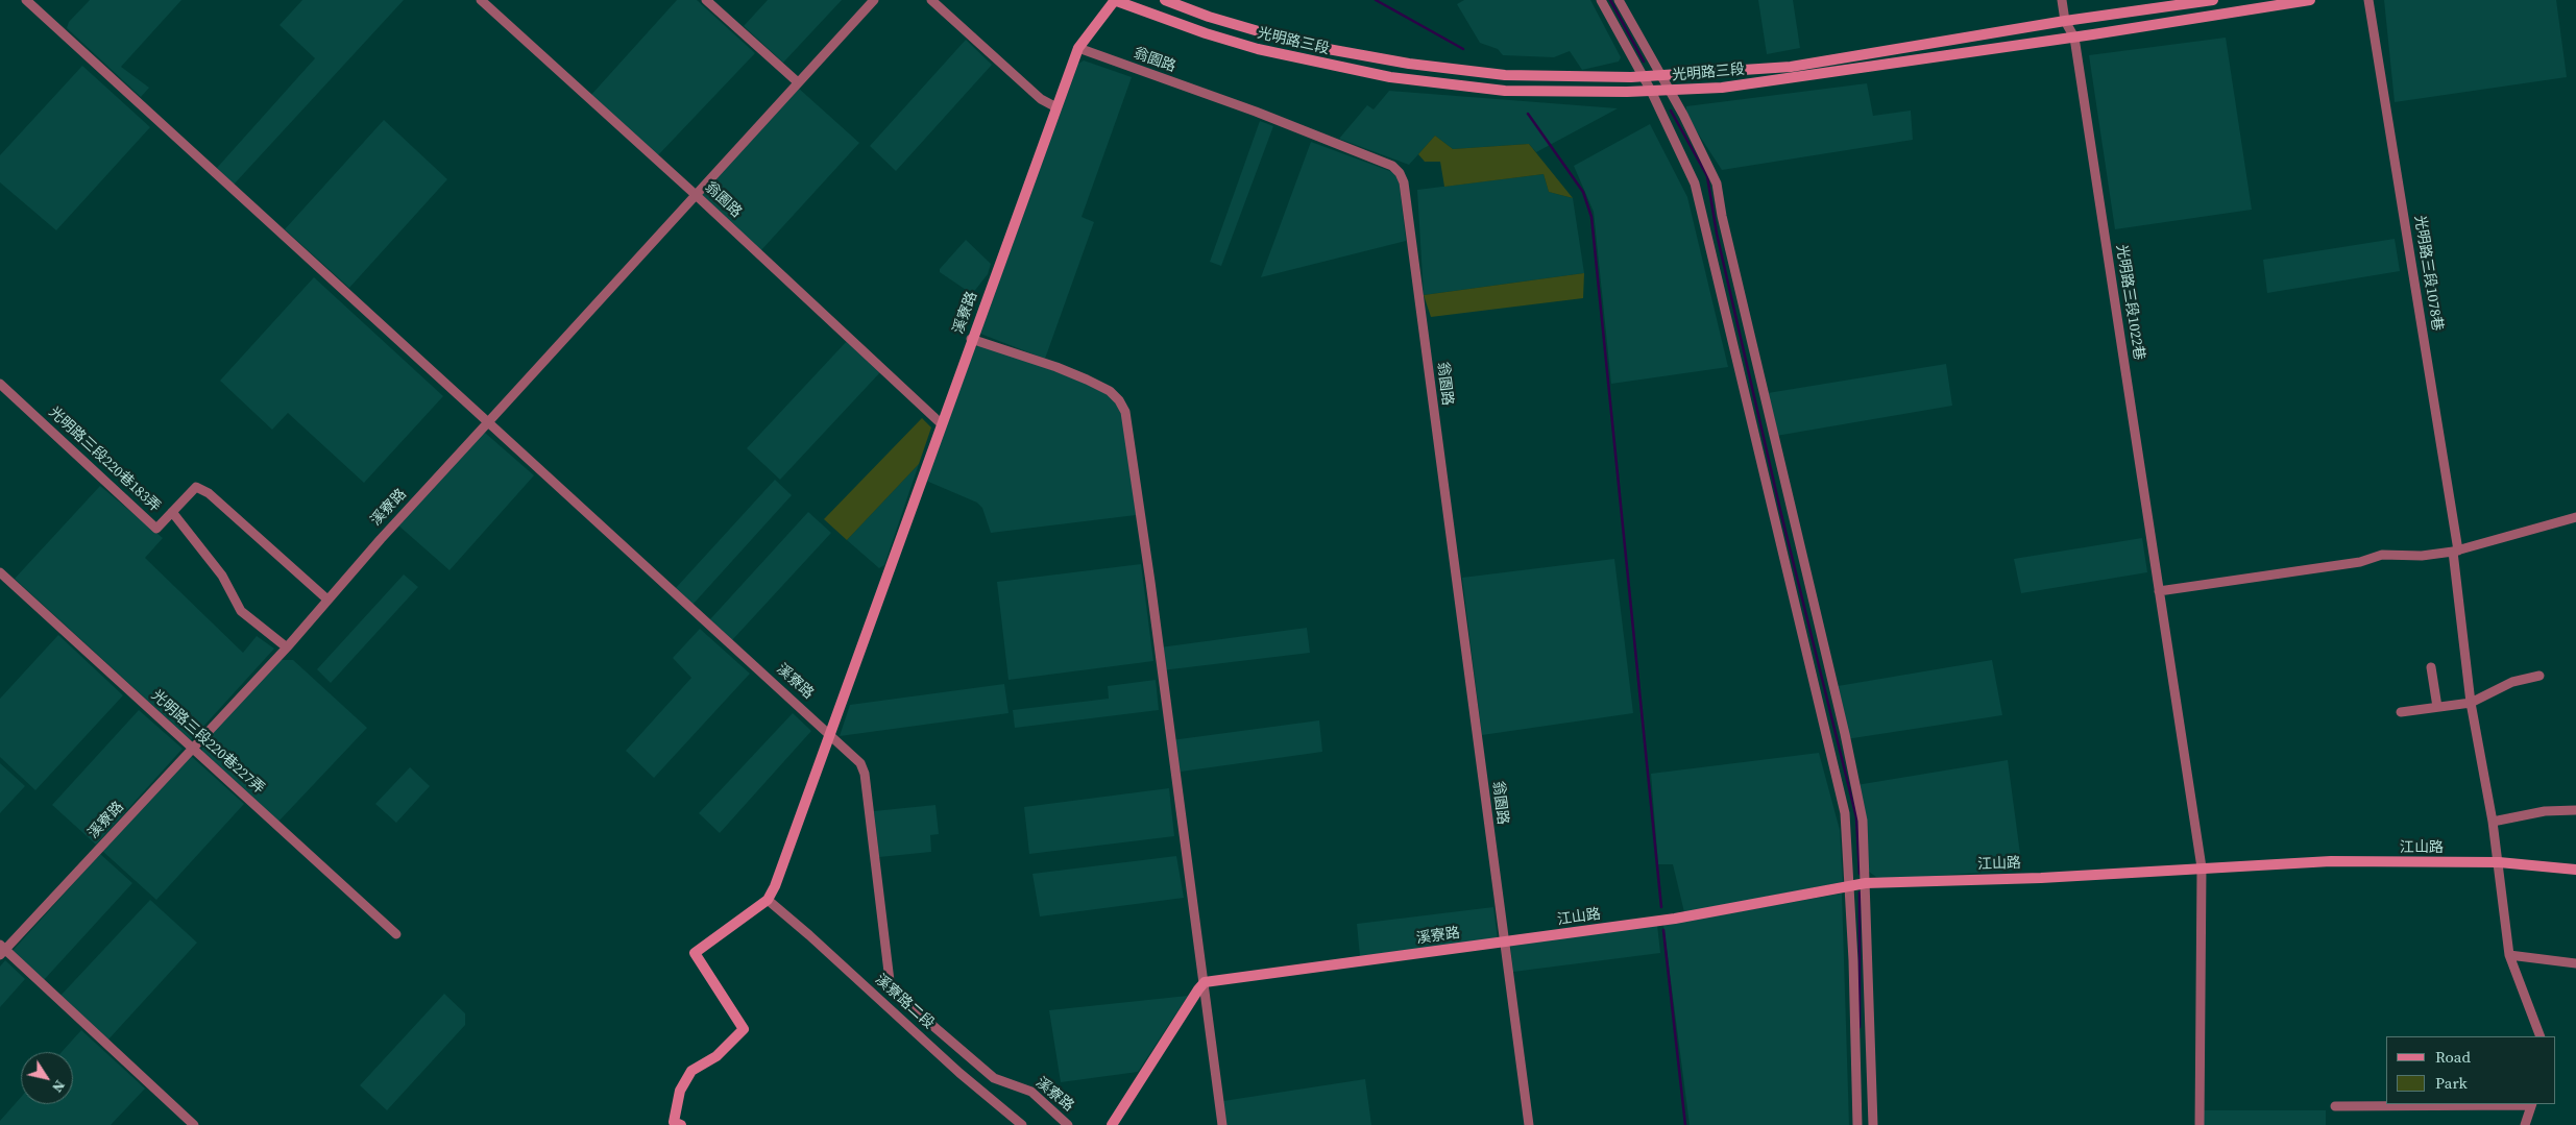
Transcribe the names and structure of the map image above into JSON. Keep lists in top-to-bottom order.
{
  "streets": {
    "street": [
      "光明路三段",
      "翁園路",
      "光明路三段1078巷",
      "光明路三段1022巷",
      "溪寮路",
      "光明路三段220巷183弄",
      "光明路三段220巷227弄",
      "江山路",
      "溪寮路二段"
    ]
  },
  "crossings": [
    ["光明路三段", "光明路三段1022巷"],
    ["光明路三段", "溪寮路"],
    ["翁園路", "溪寮路"],
    ["翁園路", "江山路"],
    ["光明路三段1078巷", "江山路"],
    ["光明路三段1022巷", "江山路"],
    ["溪寮路", "光明路三段220巷183弄"],
    ["溪寮路", "光明路三段220巷227弄"],
    ["溪寮路", "江山路"],
    ["溪寮路", "溪寮路二段"]
  ],
  "legend": ["Road", "Park"],
  "north": "bottom right"
}
